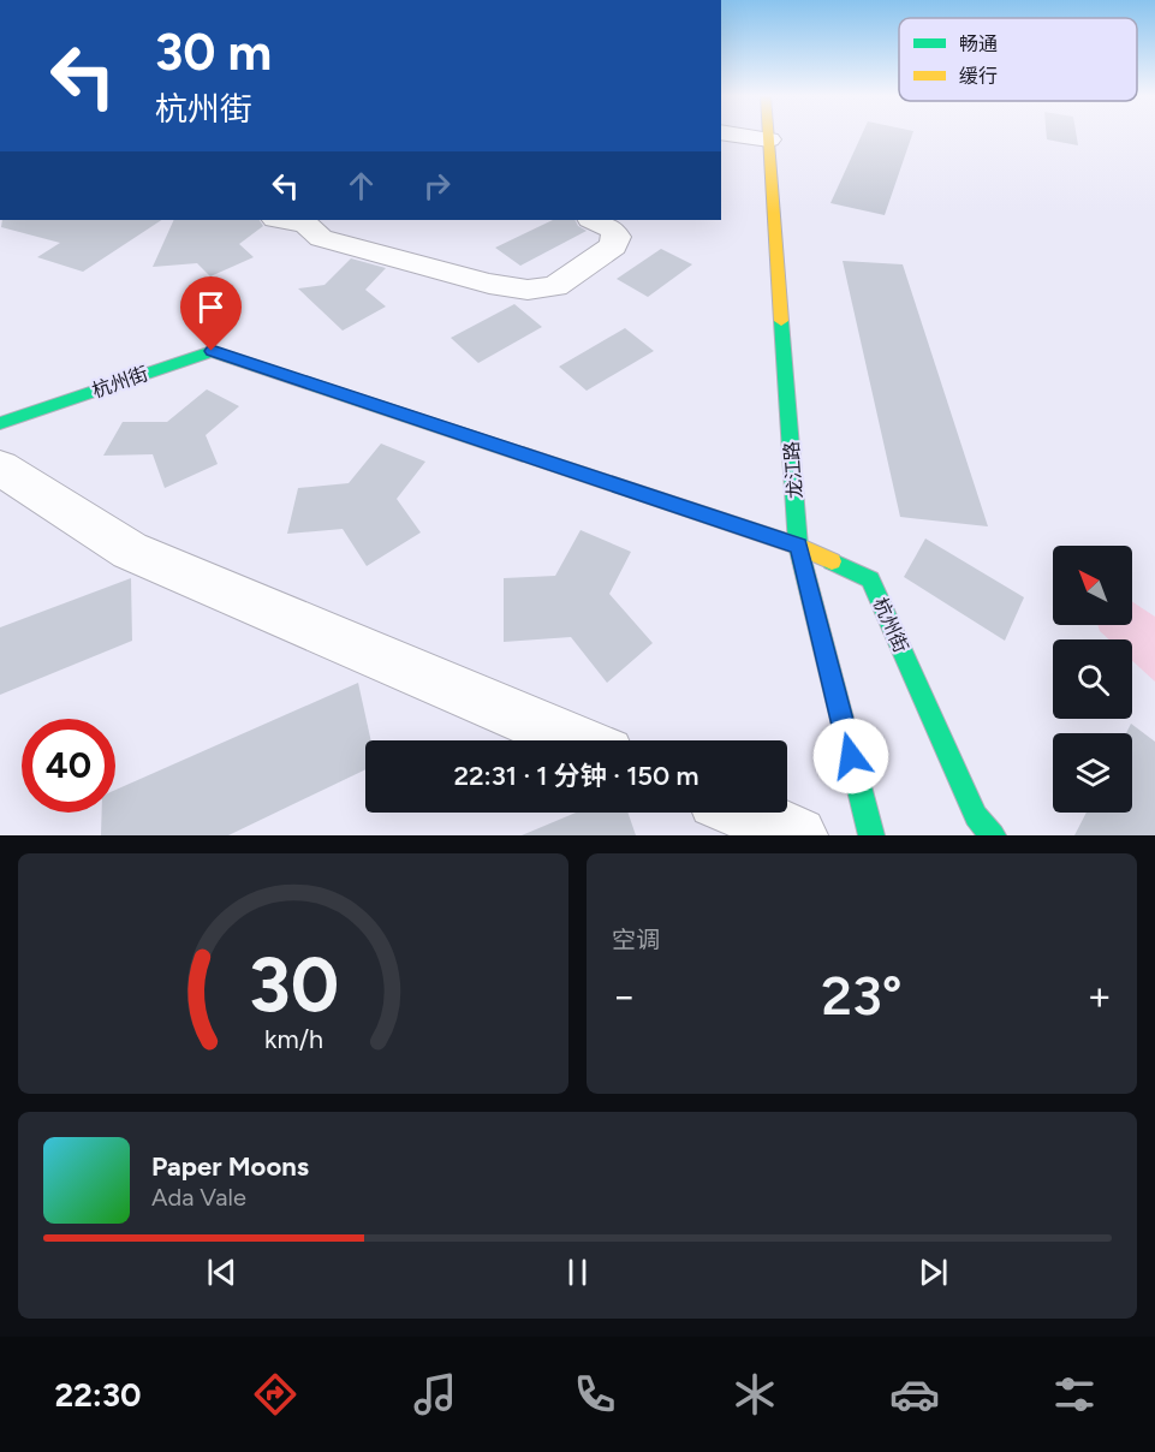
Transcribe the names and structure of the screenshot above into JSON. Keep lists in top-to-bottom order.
{
  "streets": {
    "street": ["杭州街", "龙江路"]
  },
  "crossings": [
    ["杭州街", "龙江路"]
  ],
  "legend": ["畅通", "缓行"],
  "north": "top left",
  "page": {
    "turn": ["30 m", "杭州街"],
    "limit": "40",
    "trip": "22:31 · 1 分钟 · 150 m",
    "tile": "空调",
    "heat": ["−", "23°", "+"],
    "song": ["Paper Moons", "Ada Vale"],
    "tabs": "22:30",
    "gauge": ["30", "km/h"]
  }
}
